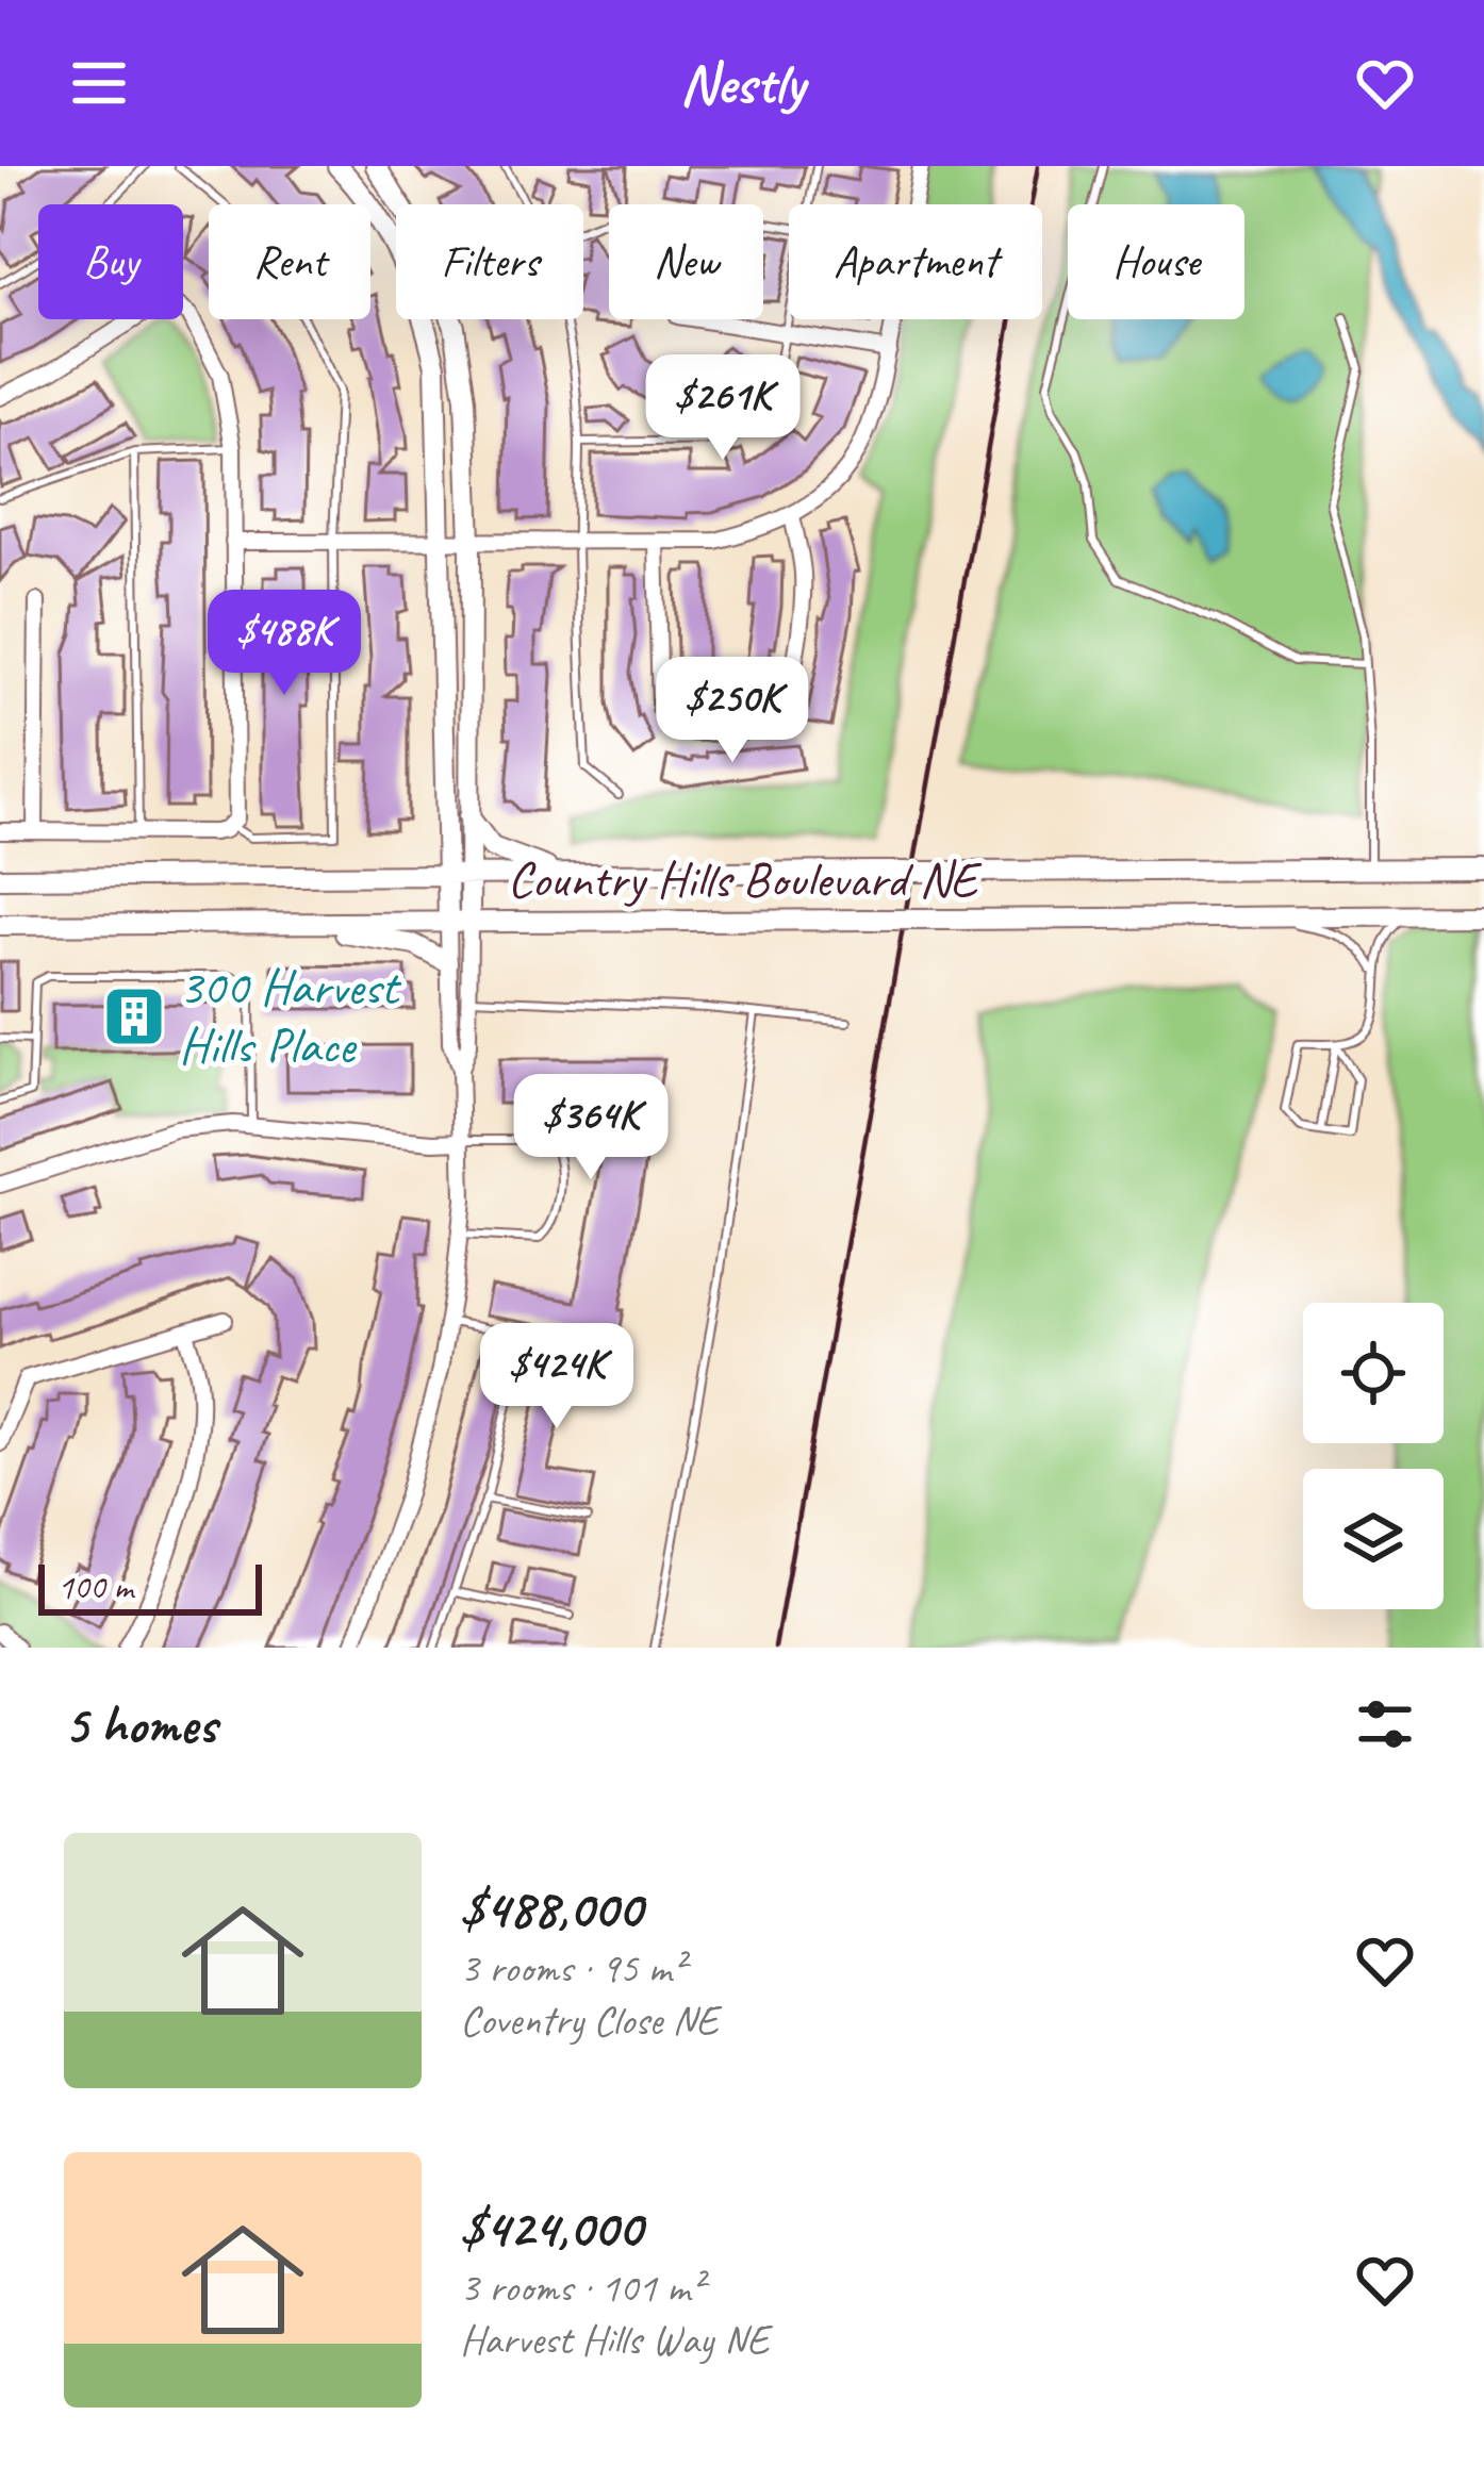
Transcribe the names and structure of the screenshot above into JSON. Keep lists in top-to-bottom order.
{
  "streets": {
    "main road": ["Country Hills Boulevard NE"]
  },
  "places": {
    "building": ["300 Harvest Hills Place"]
  },
  "scale_bar": "100 m",
  "page": {
    "header": "Nestly",
    "chip": [
      "Buy",
      "Rent",
      "Filters",
      "New",
      "Apartment",
      "House"
    ],
    "price": [
      "$261K",
      "$488K",
      "$250K",
      "$364K",
      "$424K"
    ],
    "scale": "100 m",
    "heading": "5 homes",
    "list": [
      {
        "name": "$488,000",
        "note": "3 rooms · 95 m² · Coventry Close NE"
      },
      {
        "name": "$424,000",
        "note": "3 rooms · 101 m² · Harvest Hills Way NE"
      }
    ]
  }
}
